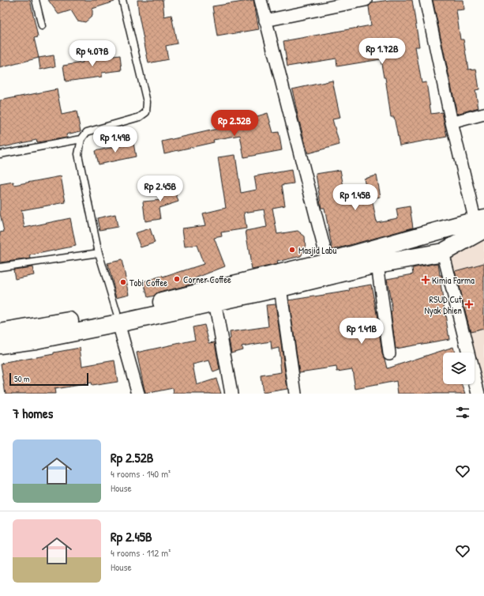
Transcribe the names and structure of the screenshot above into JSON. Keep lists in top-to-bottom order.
{
  "places": {
    "other": ["Masjid Labu", "Corner Coffee", "Tobi Coffee"],
    "health": ["Kimia Farma", "RSUD Cut Nyak Dhien"]
  },
  "scale_bar": "50 m",
  "page": {
    "price": [
      "Rp 1.72B",
      "Rp 4.07B",
      "Rp 2.52B",
      "Rp 1.49B",
      "Rp 2.45B",
      "Rp 1.45B",
      "Rp 1.41B"
    ],
    "scale": "50 m",
    "heading": "7 homes",
    "list": [
      {
        "name": "Rp 2.52B",
        "note": "4 rooms · 140 m² · House"
      },
      {
        "name": "Rp 2.45B",
        "note": "4 rooms · 112 m² · House"
      }
    ]
  }
}
